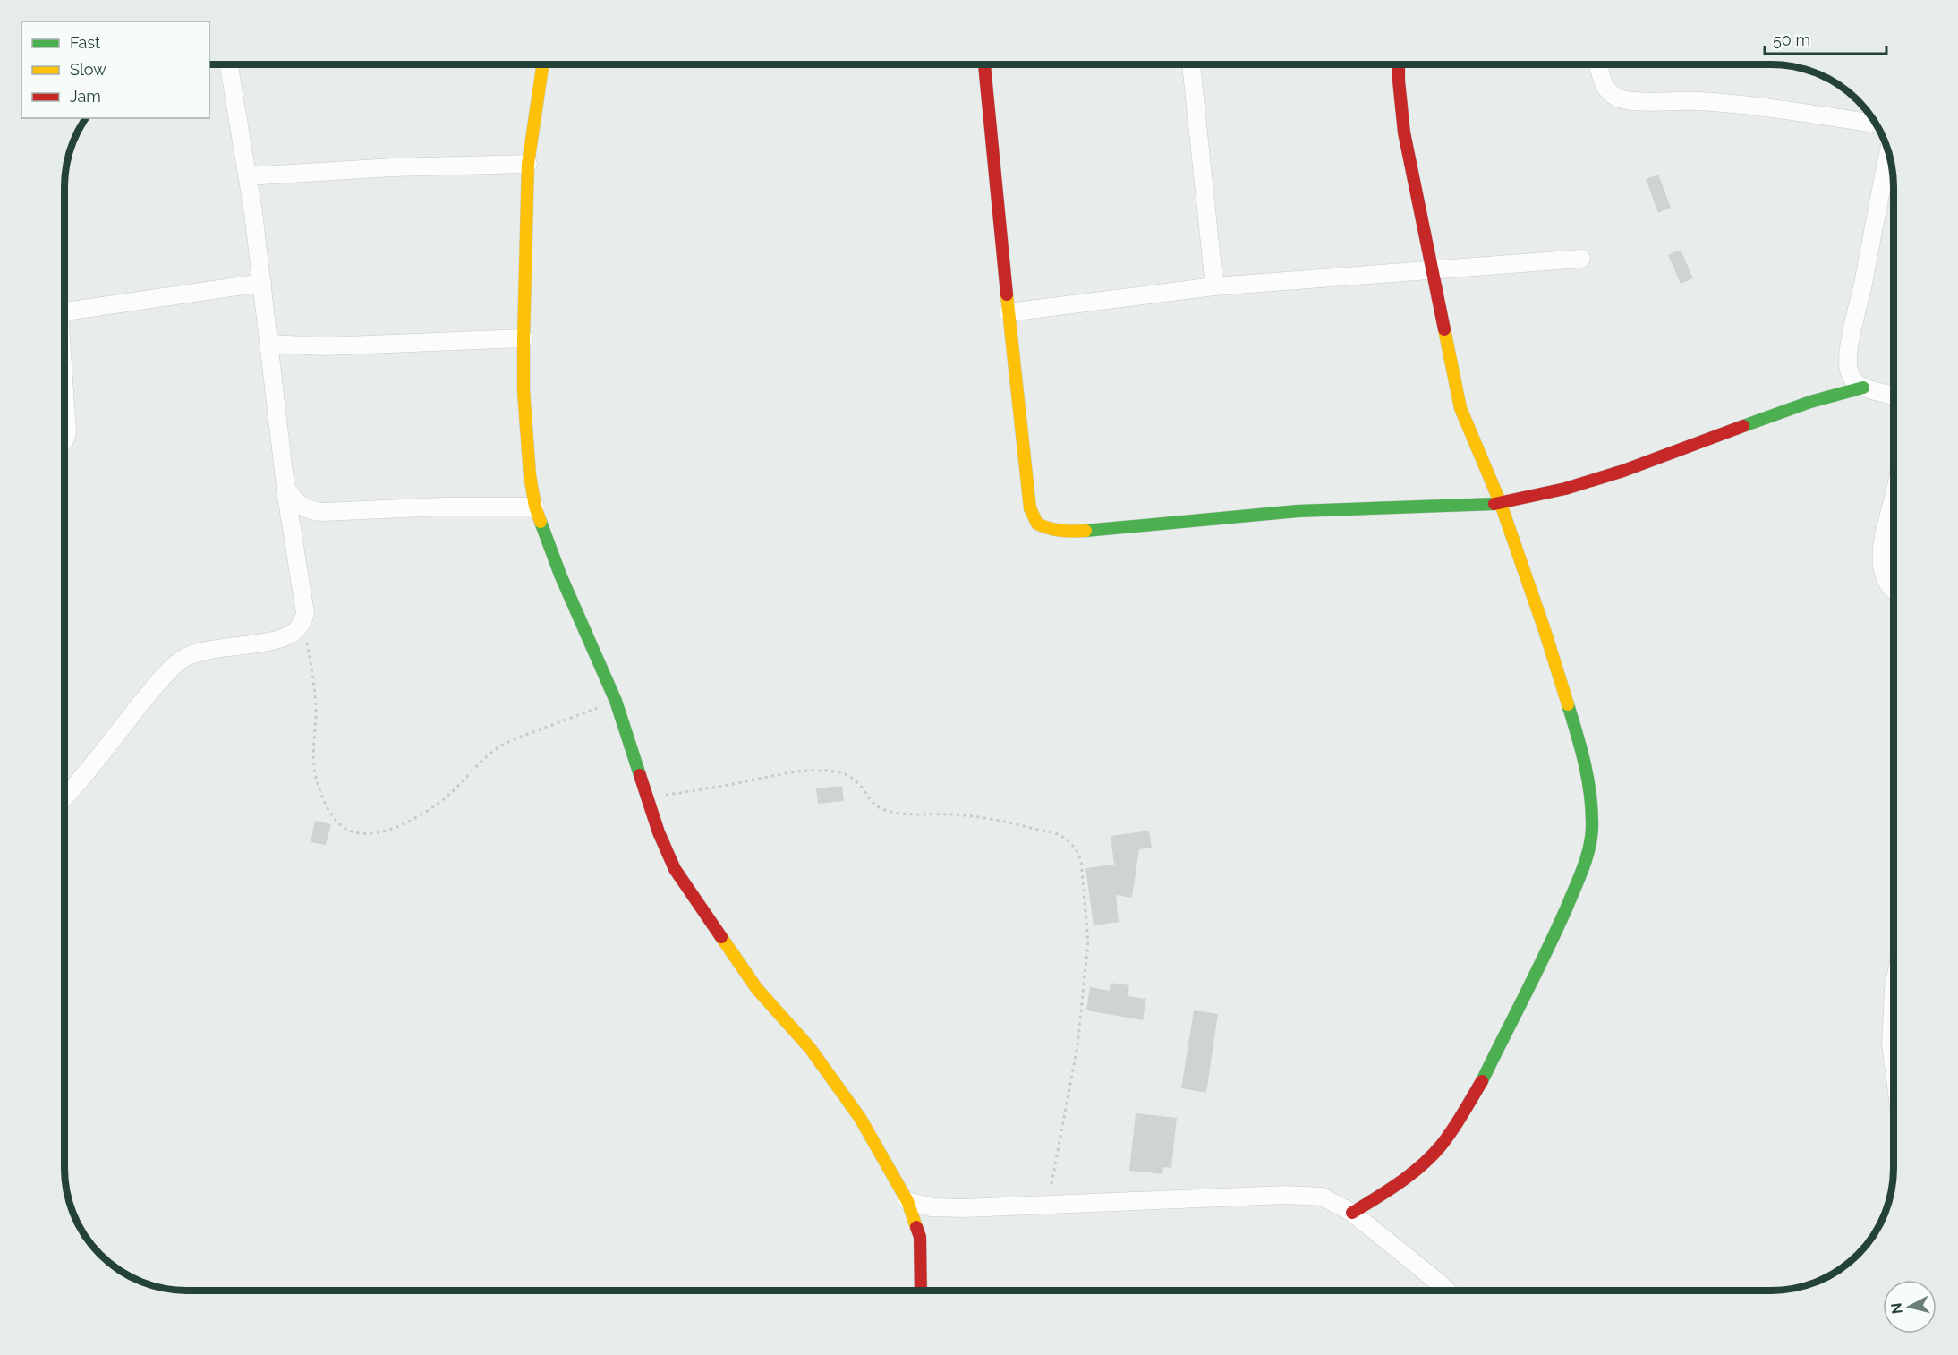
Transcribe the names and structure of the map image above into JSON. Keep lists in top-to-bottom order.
{
  "legend": ["Fast", "Slow", "Jam"],
  "scale_bar": "50 m",
  "north": "left"
}
